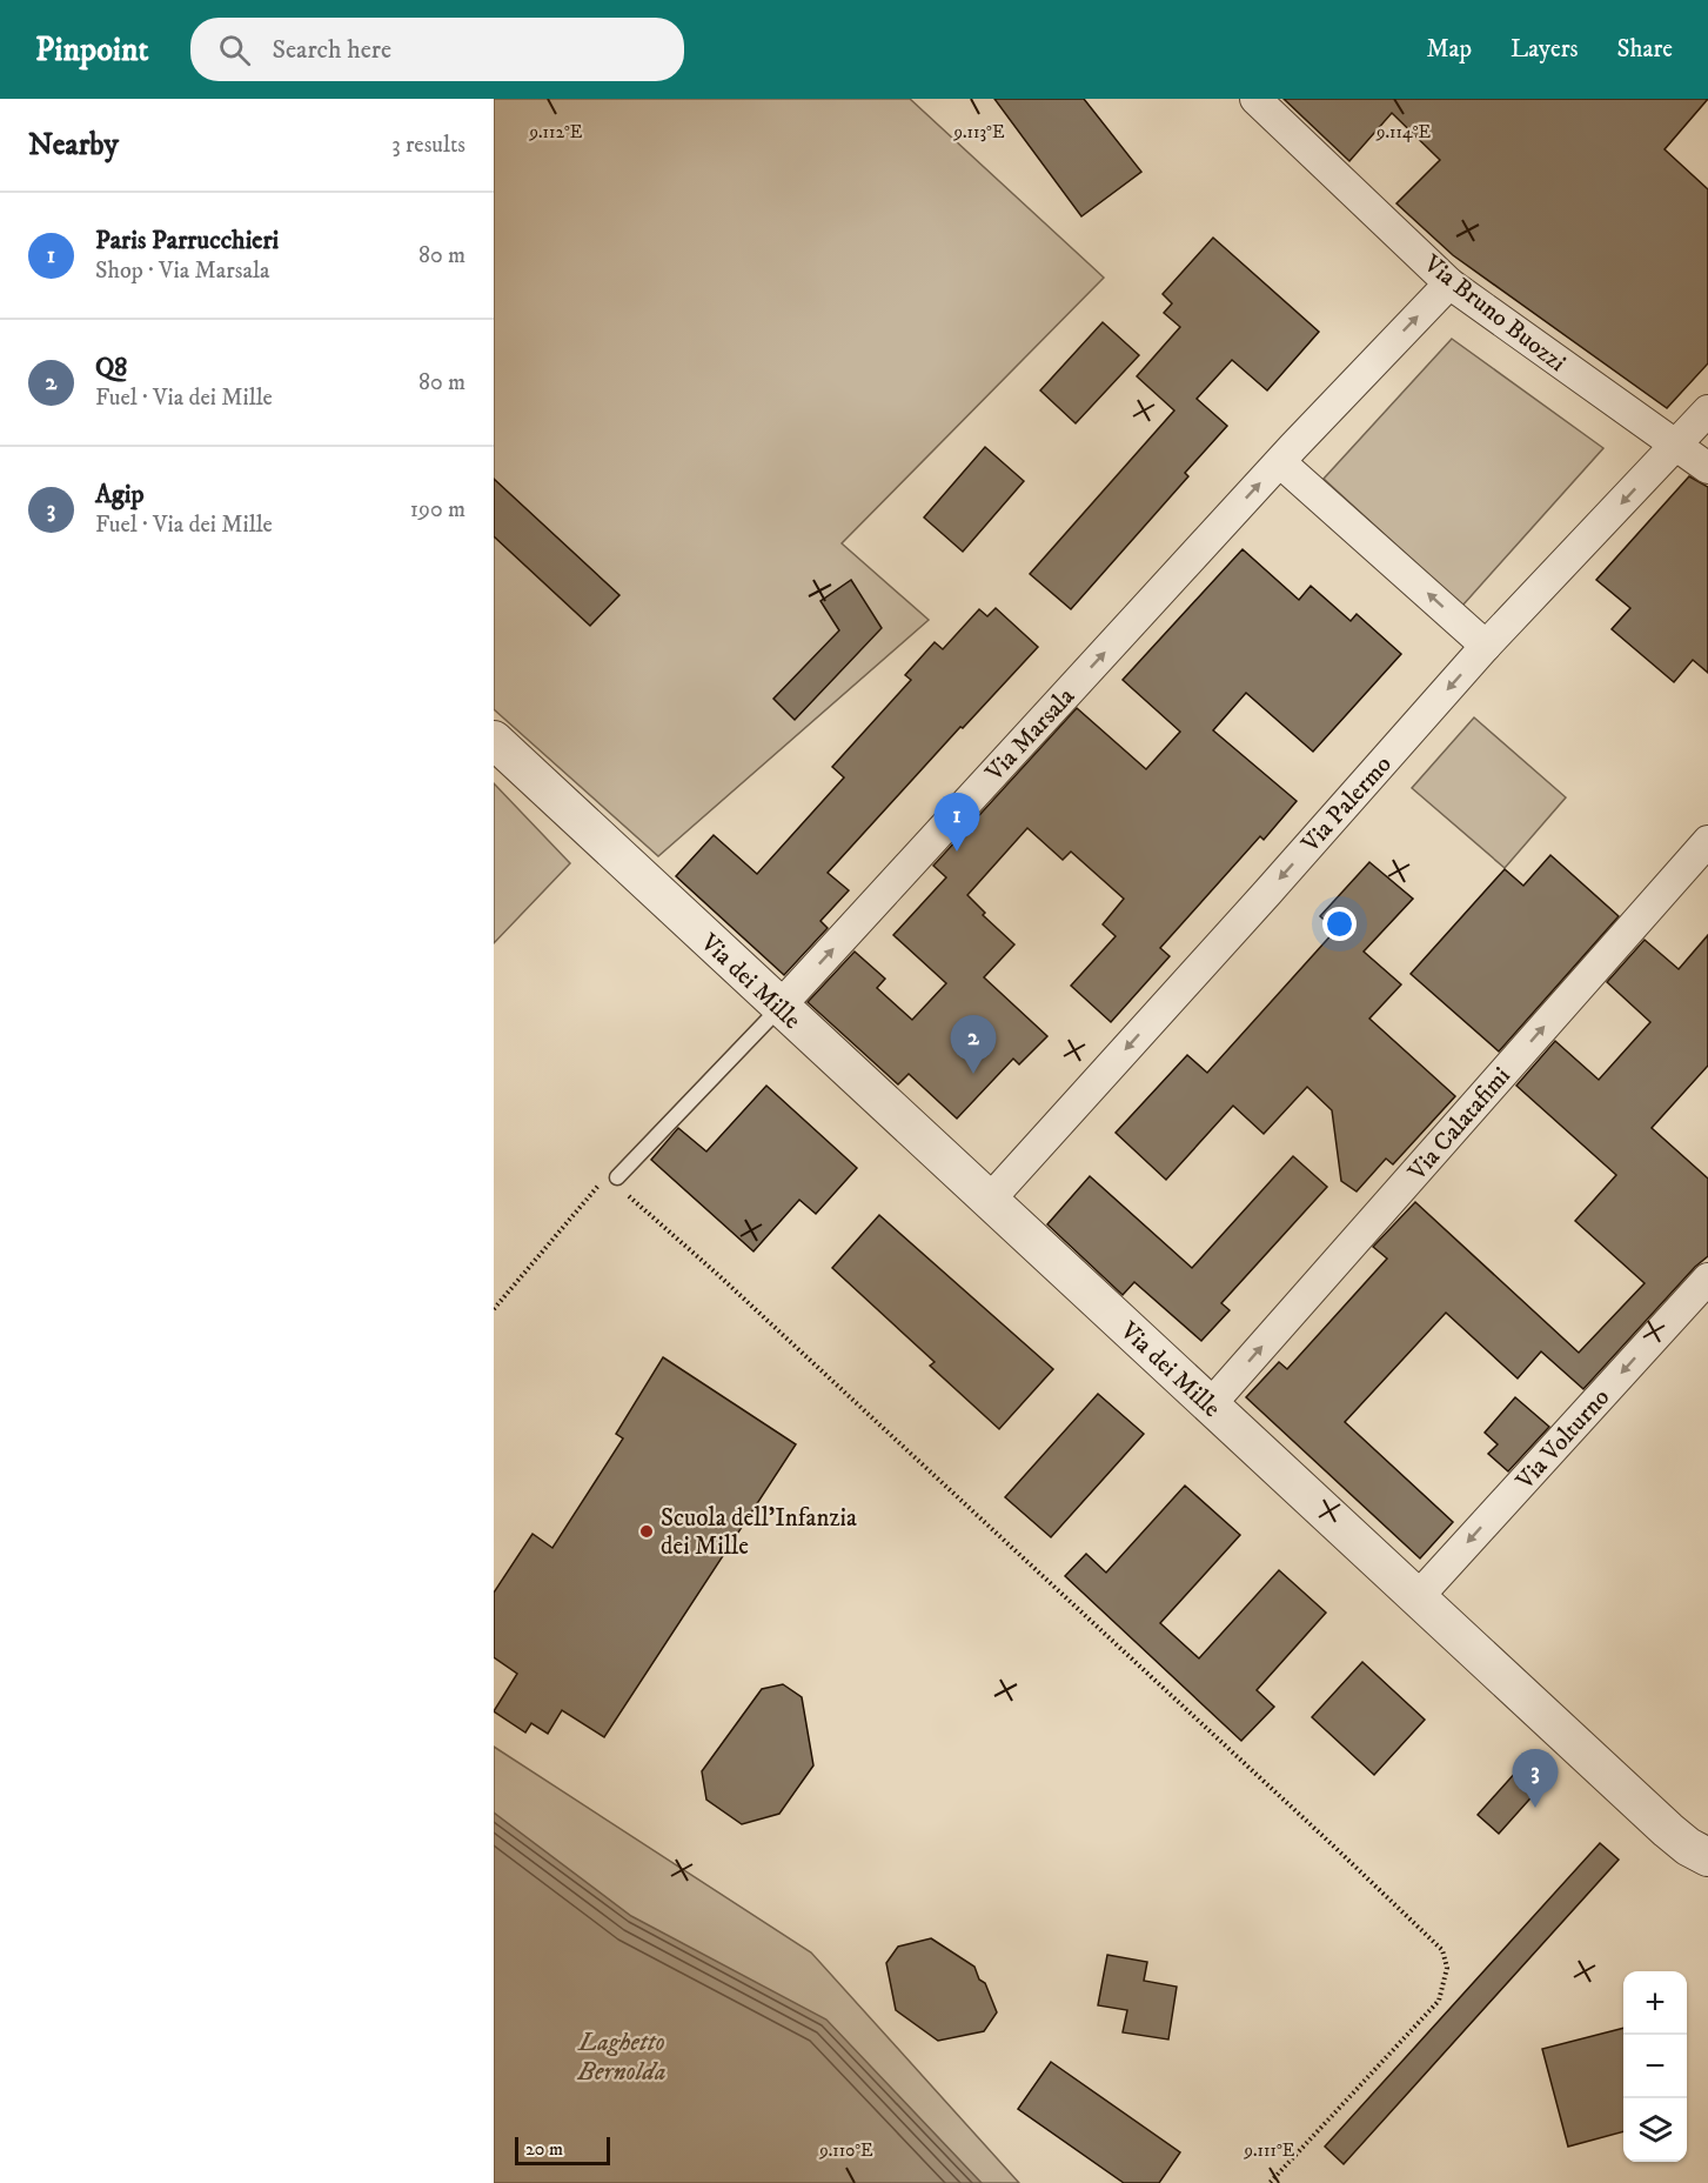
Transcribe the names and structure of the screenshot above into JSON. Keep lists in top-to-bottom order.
{
  "streets": {
    "street": [
      "Via Bruno Buozzi",
      "Via Marsala",
      "Via Palermo",
      "Via dei Mille",
      "Via Calatafimi",
      "Via Volturno"
    ]
  },
  "crossings": [
    ["Via Bruno Buozzi", "Via Marsala"],
    ["Via Bruno Buozzi", "Via Palermo"],
    ["Via Marsala", "Via dei Mille"],
    ["Via Palermo", "Via dei Mille"],
    ["Via dei Mille", "Via Calatafimi"],
    ["Via dei Mille", "Via Volturno"]
  ],
  "one_way": [
    "Via Marsala",
    "Via Palermo",
    "Via Calatafimi",
    "Via Volturno"
  ],
  "water": ["Laghetto Bernolda"],
  "places": ["Scuola dell'Infanzia dei Mille"],
  "scale_bar": "20 m",
  "page": {
    "header": "Pinpoint",
    "search": "Search here",
    "nav": ["Map", "Layers", "Share"],
    "heading": ["Nearby", "3 results"],
    "list": [
      {
        "mark": "1",
        "name": "Paris Parrucchieri",
        "note": "Shop · Via Marsala",
        "value": "80 m"
      },
      {
        "mark": "2",
        "name": "Q8",
        "note": "Fuel · Via dei Mille",
        "value": "80 m"
      },
      {
        "mark": "3",
        "name": "Agip",
        "note": "Fuel · Via dei Mille",
        "value": "190 m"
      }
    ],
    "pins": ["1", "2", "3"],
    "map_buttons": ["+", "−"],
    "scale": "20 m"
  },
  "coordinates": [
    "9.112°E",
    "9.113°E",
    "9.114°E",
    "9.110°E",
    "9.111°E"
  ]
}
